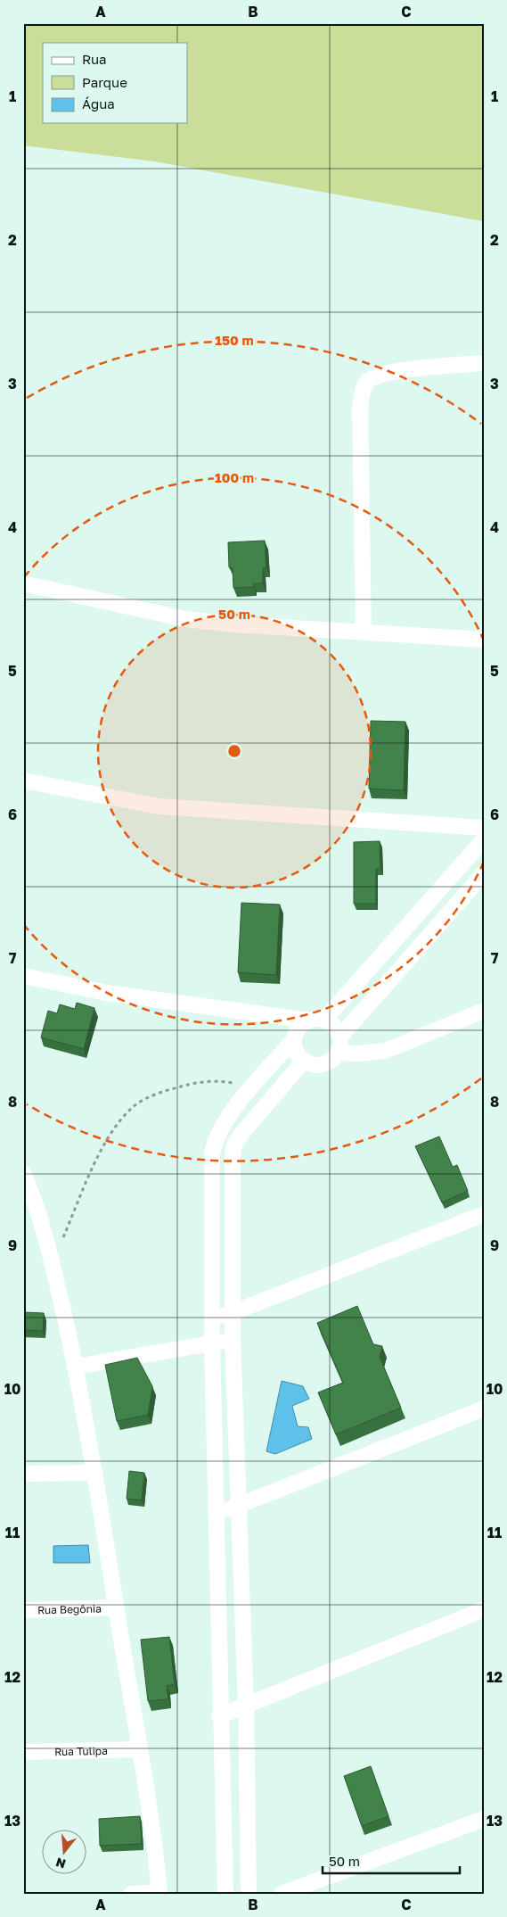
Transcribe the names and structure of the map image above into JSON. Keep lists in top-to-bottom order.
{
  "streets": {
    "street": ["Rua Begônia", "Rua Tulipa"]
  },
  "legend": ["Rua", "Parque", "Água"],
  "scale_bar": "50 m",
  "north": "bottom",
  "grid": {
    "columns": ["A", "B", "C"],
    "rows": [
      "1",
      "2",
      "3",
      "4",
      "5",
      "6",
      "7",
      "8",
      "9",
      "10",
      "11",
      "12",
      "13"
    ]
  },
  "rings": ["150 m", "100 m", "50 m"]
}
